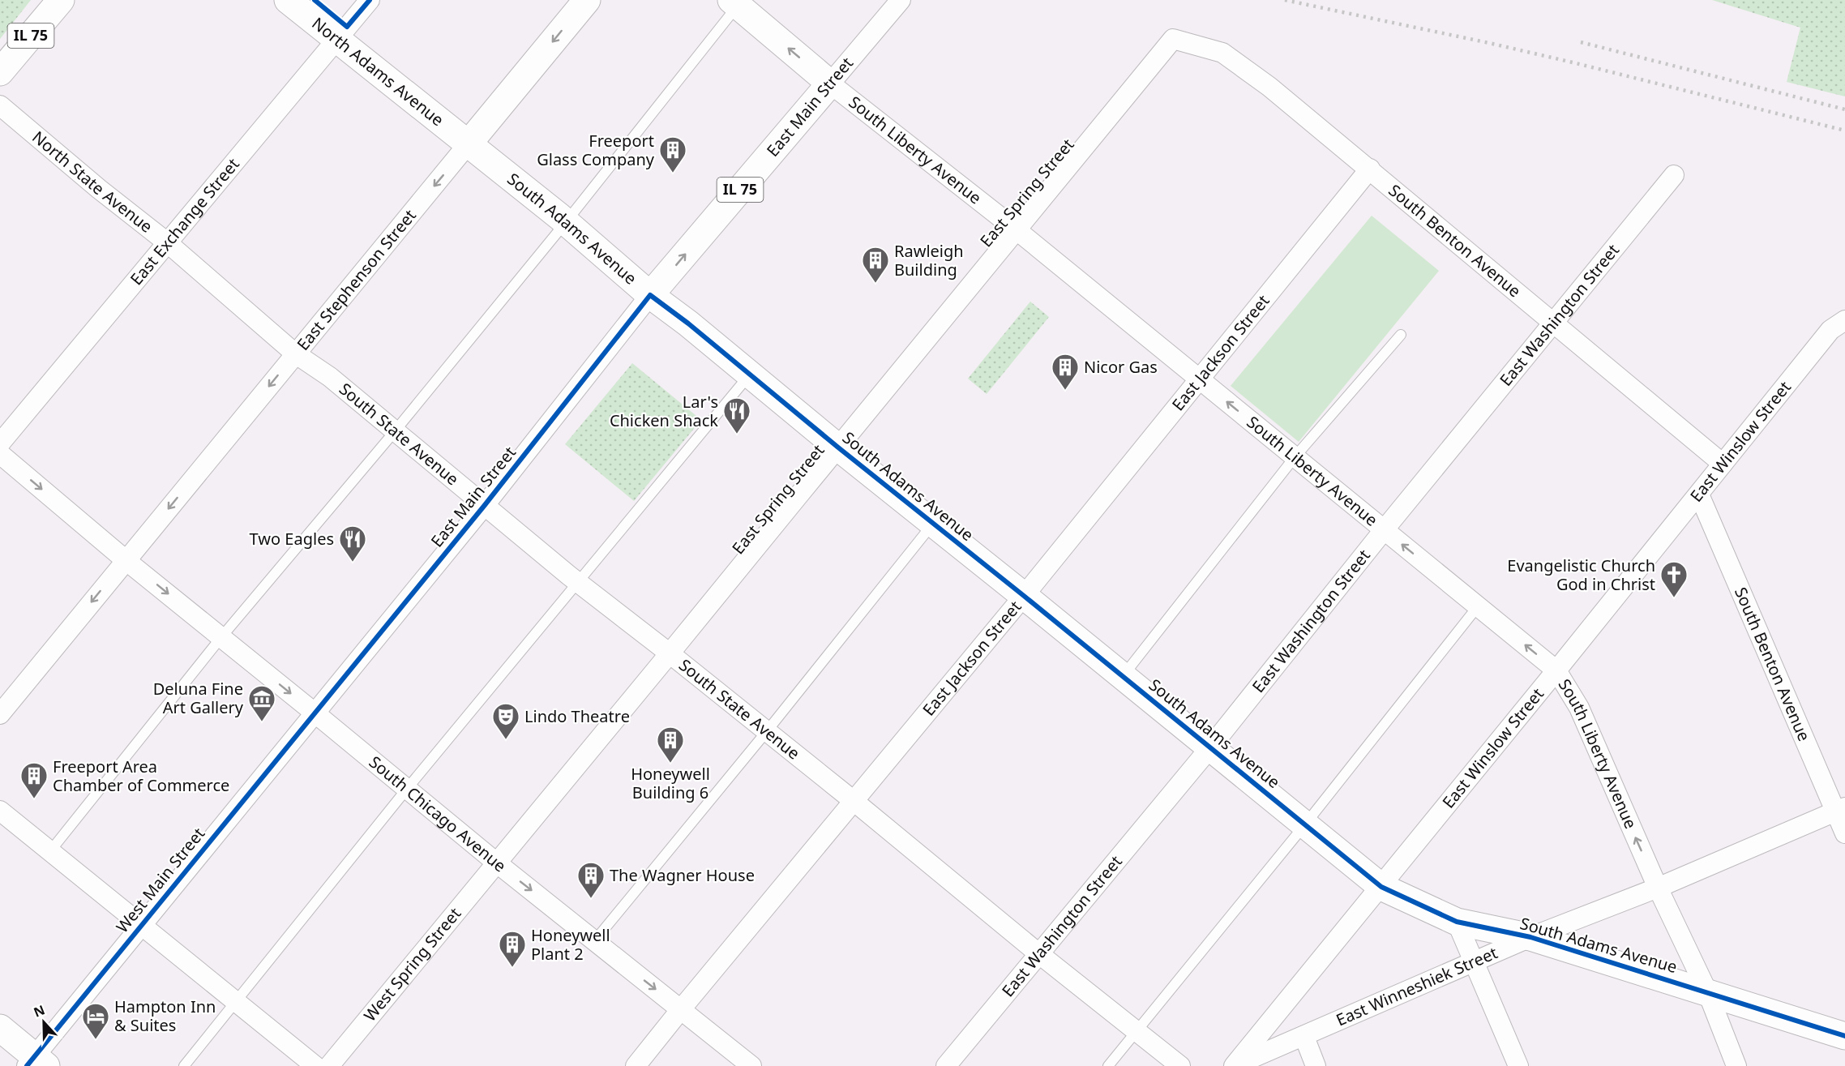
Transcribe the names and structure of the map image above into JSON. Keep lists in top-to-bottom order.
{
  "streets": {
    "street": [
      "IL 75",
      "North Adams Avenue",
      "East Main Street",
      "South Liberty Avenue",
      "North State Avenue",
      "East Spring Street",
      "East Exchange Street",
      "South Adams Avenue",
      "South Benton Avenue",
      "East Stephenson Street",
      "East Washington Street",
      "East Jackson Street",
      "South State Avenue",
      "East Winslow Street",
      "South Chicago Avenue",
      "West Main Street",
      "West Spring Street",
      "East Winneshiek Street"
    ]
  },
  "crossings": [
    ["North Adams Avenue", "East Exchange Street"],
    ["North Adams Avenue", "South Adams Avenue"],
    ["North Adams Avenue", "East Stephenson Street"],
    ["East Main Street", "South Liberty Avenue"],
    ["East Main Street", "South Adams Avenue"],
    ["East Main Street", "South State Avenue"],
    ["East Main Street", "South Chicago Avenue"],
    ["East Main Street", "West Main Street"],
    ["South Liberty Avenue", "East Spring Street"],
    ["South Liberty Avenue", "South Adams Avenue"],
    ["South Liberty Avenue", "East Washington Street"],
    ["South Liberty Avenue", "East Jackson Street"],
    ["South Liberty Avenue", "East Winslow Street"],
    ["South Liberty Avenue", "East Winneshiek Street"],
    ["North State Avenue", "East Exchange Street"],
    ["North State Avenue", "East Stephenson Street"],
    ["North State Avenue", "South State Avenue"],
    ["East Spring Street", "South Adams Avenue"],
    ["East Spring Street", "South Benton Avenue"],
    ["East Spring Street", "South State Avenue"],
    ["East Spring Street", "South Chicago Avenue"],
    ["East Spring Street", "West Spring Street"],
    ["South Adams Avenue", "East Stephenson Street"],
    ["South Adams Avenue", "East Washington Street"],
    ["South Adams Avenue", "East Jackson Street"],
    ["South Adams Avenue", "East Winslow Street"],
    ["South Adams Avenue", "East Winneshiek Street"],
    ["South Benton Avenue", "East Washington Street"],
    ["South Benton Avenue", "East Jackson Street"],
    ["South Benton Avenue", "East Winslow Street"],
    ["South Benton Avenue", "East Winneshiek Street"],
    ["East Stephenson Street", "South State Avenue"],
    ["East Stephenson Street", "South Chicago Avenue"],
    ["East Washington Street", "South State Avenue"],
    ["East Jackson Street", "South State Avenue"],
    ["East Jackson Street", "South Chicago Avenue"],
    ["East Winslow Street", "East Winneshiek Street"],
    ["South Chicago Avenue", "West Main Street"],
    ["South Chicago Avenue", "West Spring Street"]
  ],
  "one_way": ["South Liberty Avenue", "East Stephenson Street", "South Chicago Avenue"],
  "places": {
    "building": [
      "Freeport Glass Company",
      "Rawleigh Building",
      "Nicor Gas",
      "Honeywell Building 6",
      "Freeport Area Chamber of Commerce",
      "The Wagner House",
      "Honeywell Plant 2"
    ],
    "restaurant": ["Lar's Chicken Shack", "Two Eagles"],
    "church": ["Evangelistic Church God in Christ"],
    "museum": ["Deluna Fine Art Gallery"],
    "theatre": ["Lindo Theatre"],
    "hotel": ["Hampton Inn & Suites"]
  },
  "north": "top"
}
